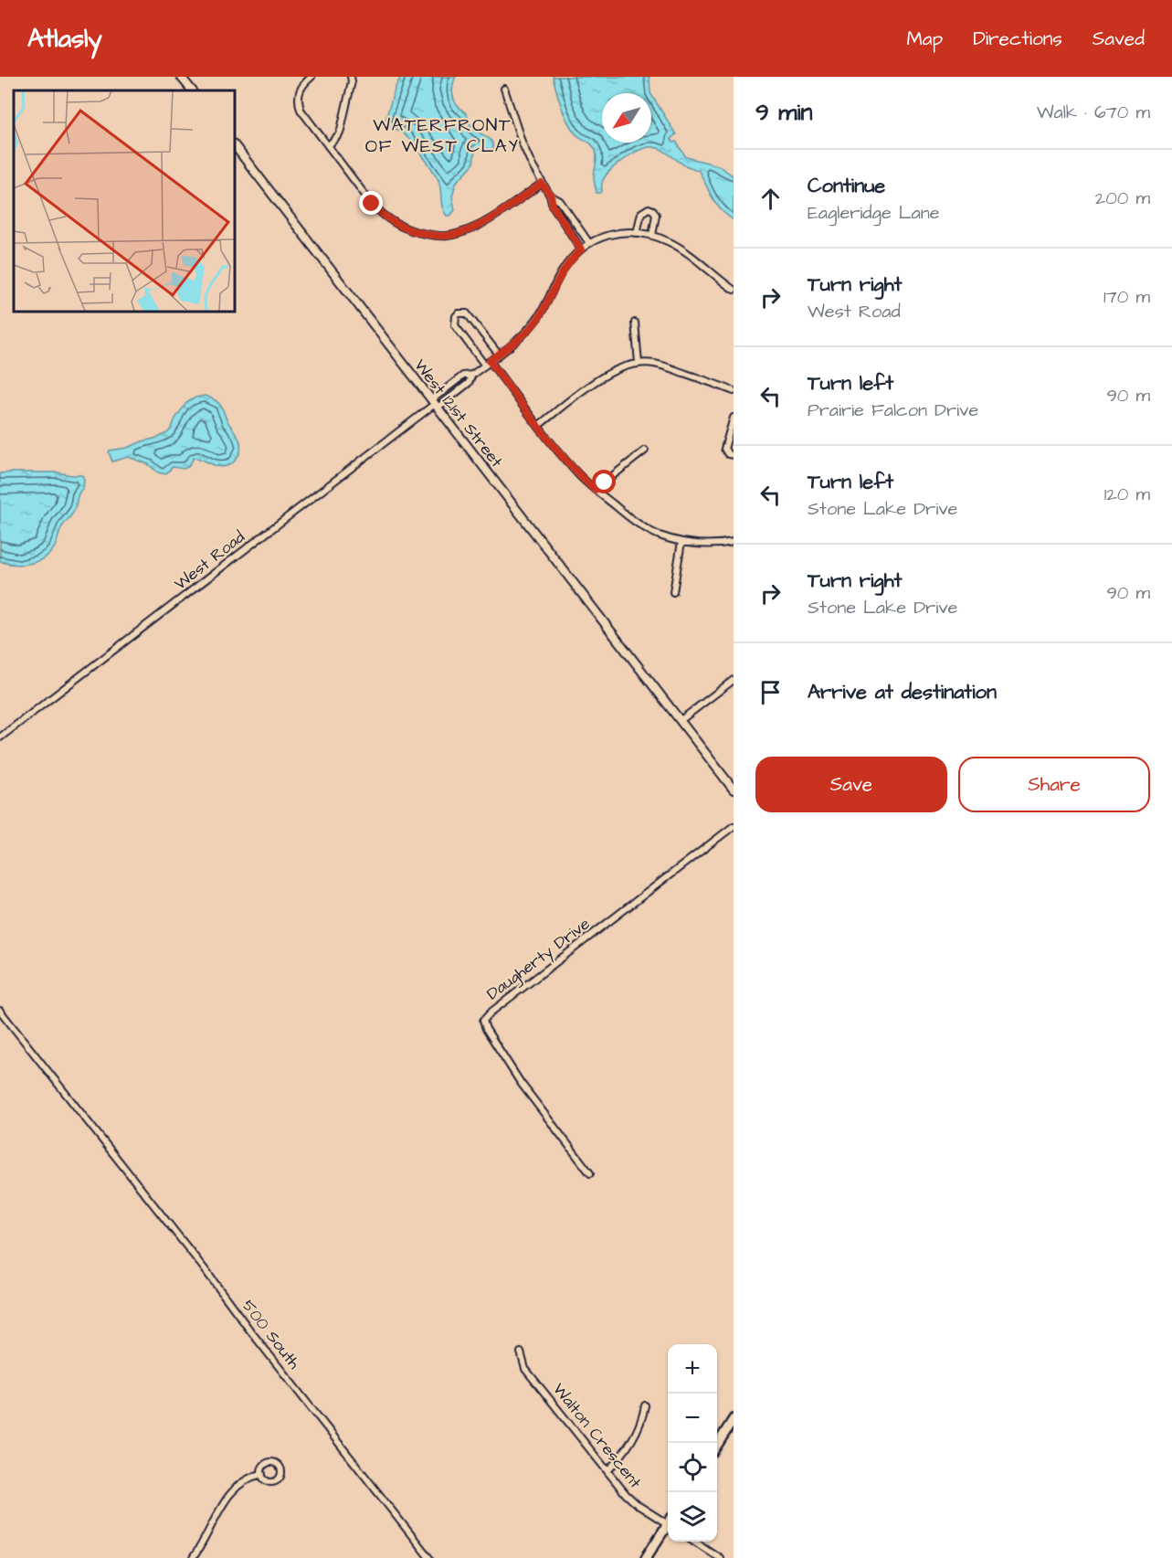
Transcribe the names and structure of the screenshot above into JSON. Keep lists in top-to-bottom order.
{
  "streets": {
    "street": [
      "West 121st Street",
      "West Road",
      "Daugherty Drive",
      "500 South",
      "Walton Crescent"
    ]
  },
  "crossings": [
    ["West 121st Street", "West Road"]
  ],
  "districts": ["WATERFRONT OF WEST CLAY"],
  "north": "bottom left",
  "page": {
    "header": "Atlasly",
    "nav": ["Map", "Directions", "Saved"],
    "heading": ["9 min", "Walk · 670 m"],
    "list": [
      ["Continue", "Eagleridge Lane", "200 m"],
      ["Turn right", "West Road", "170 m"],
      ["Turn left", "Prairie Falcon Drive", "90 m"],
      ["Turn left", "Stone Lake Drive", "120 m"],
      ["Turn right", "Stone Lake Drive", "90 m"],
      "Arrive at destination"
    ],
    "buttons": ["Save", "Share"],
    "map_buttons": ["+", "−"]
  }
}
